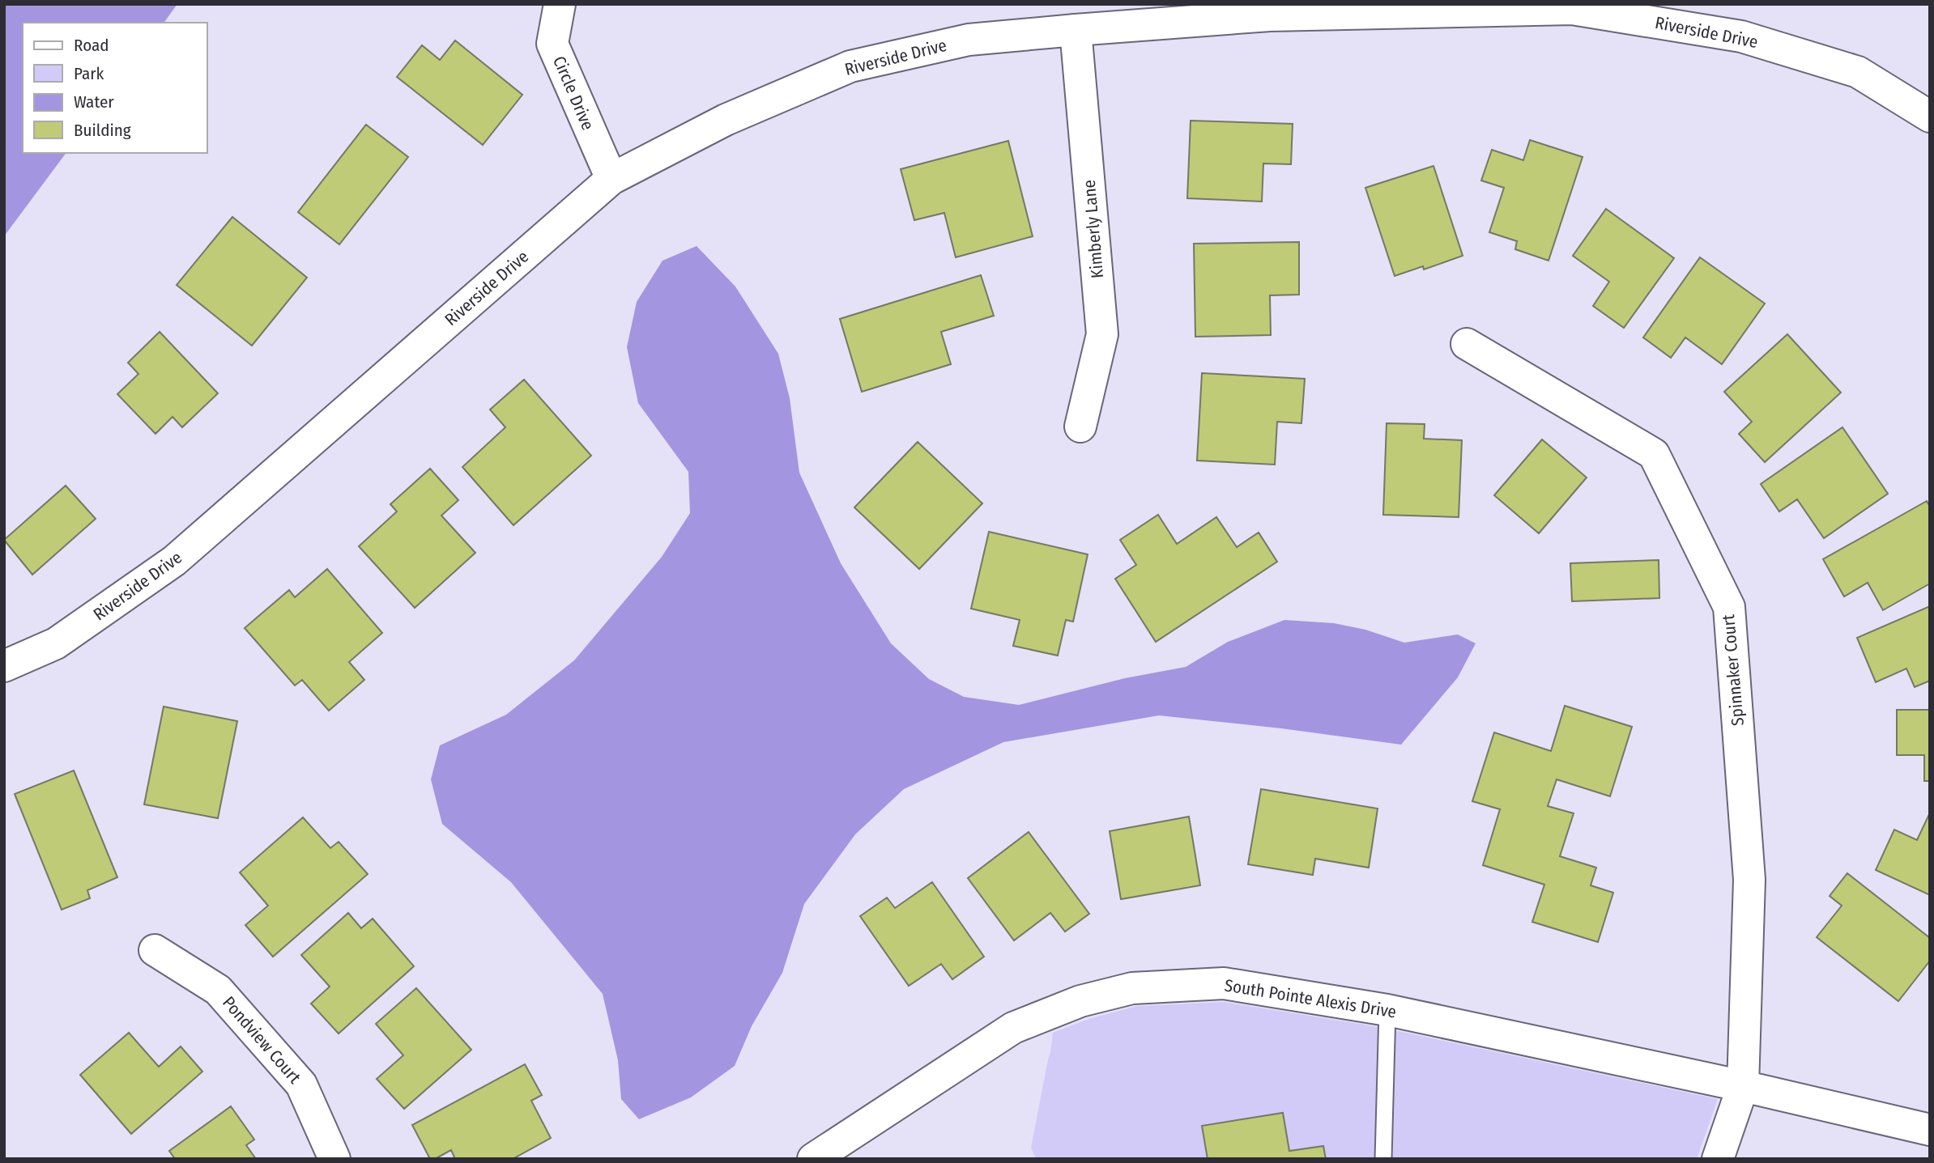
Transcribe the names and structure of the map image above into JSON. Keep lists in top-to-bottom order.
{
  "streets": {
    "street": [
      "Riverside Drive",
      "Circle Drive",
      "Kimberly Lane",
      "Spinnaker Court",
      "South Pointe Alexis Drive",
      "Pondview Court"
    ]
  },
  "crossings": [
    ["Riverside Drive", "Circle Drive"],
    ["Riverside Drive", "Kimberly Lane"],
    ["Spinnaker Court", "South Pointe Alexis Drive"]
  ],
  "legend": [
    "Road",
    "Park",
    "Water",
    "Building"
  ]
}
